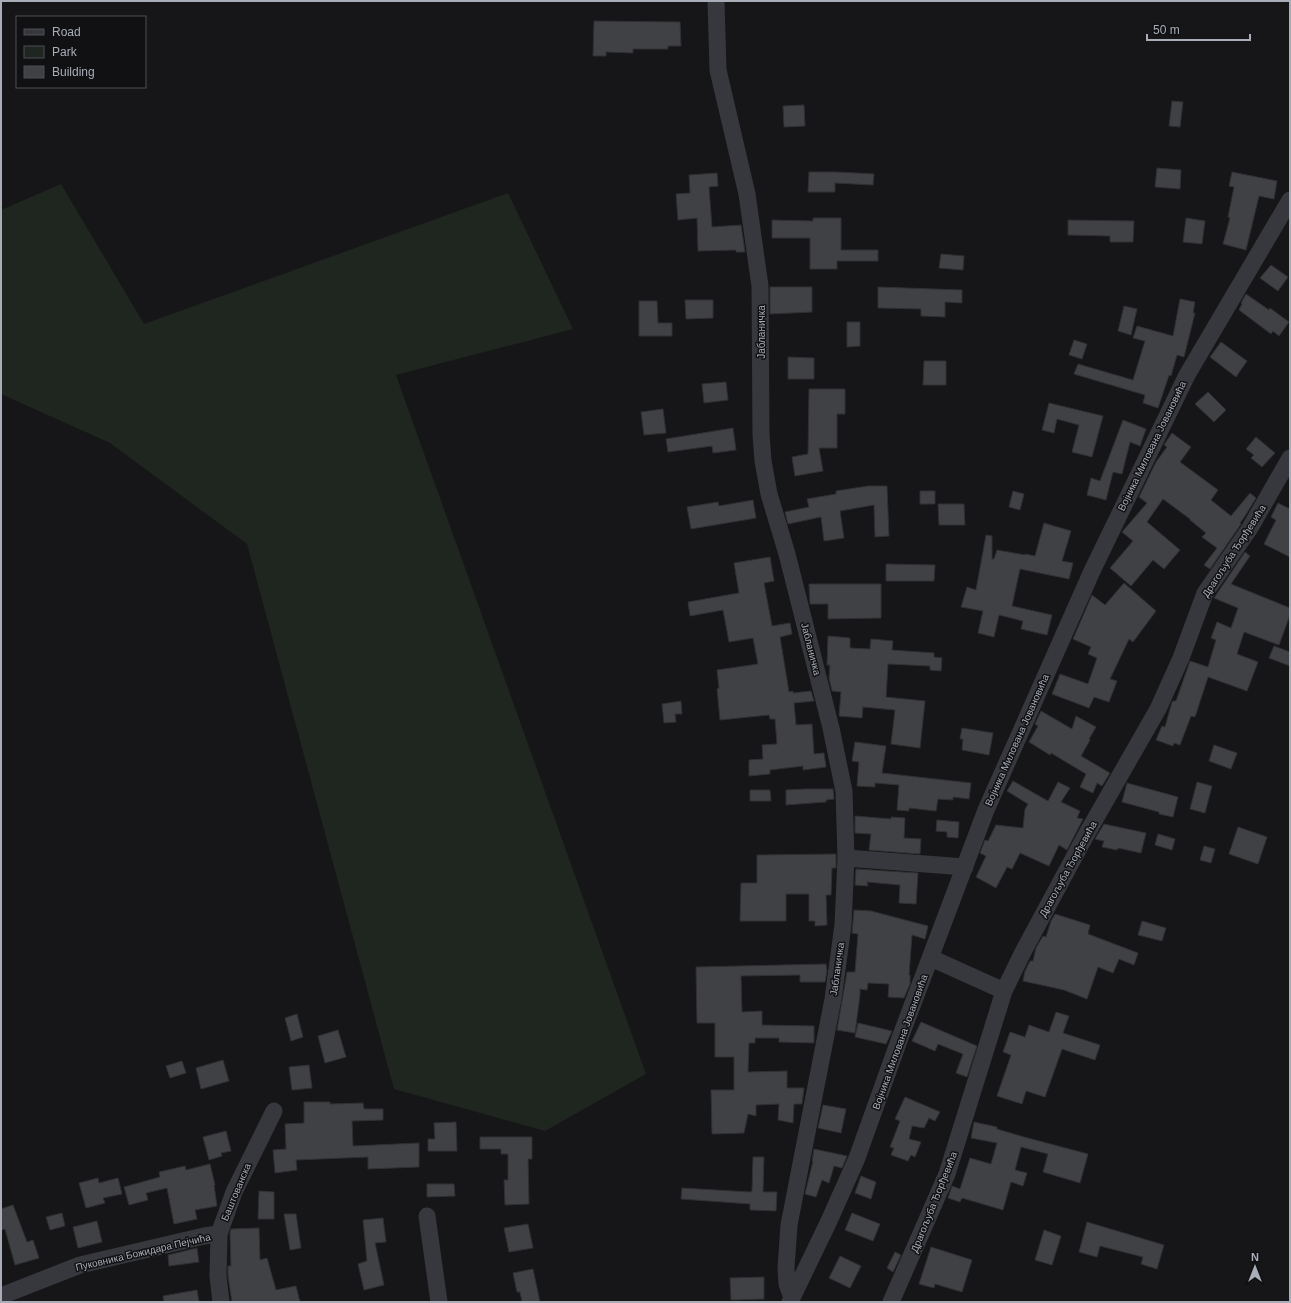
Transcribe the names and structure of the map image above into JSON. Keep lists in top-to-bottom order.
{
  "streets": {
    "street": [
      "Јабланичка",
      "Војника Милована Јовановића",
      "Драгољуба Ђорђевића",
      "Баштованска",
      "Пуковника Божидара Пејчића"
    ]
  },
  "crossings": [
    ["Јабланичка", "Војника Милована Јовановића"],
    ["Баштованска", "Пуковника Божидара Пејчића"]
  ],
  "legend": ["Road", "Park", "Building"],
  "scale_bar": "50 m",
  "north": "top"
}
